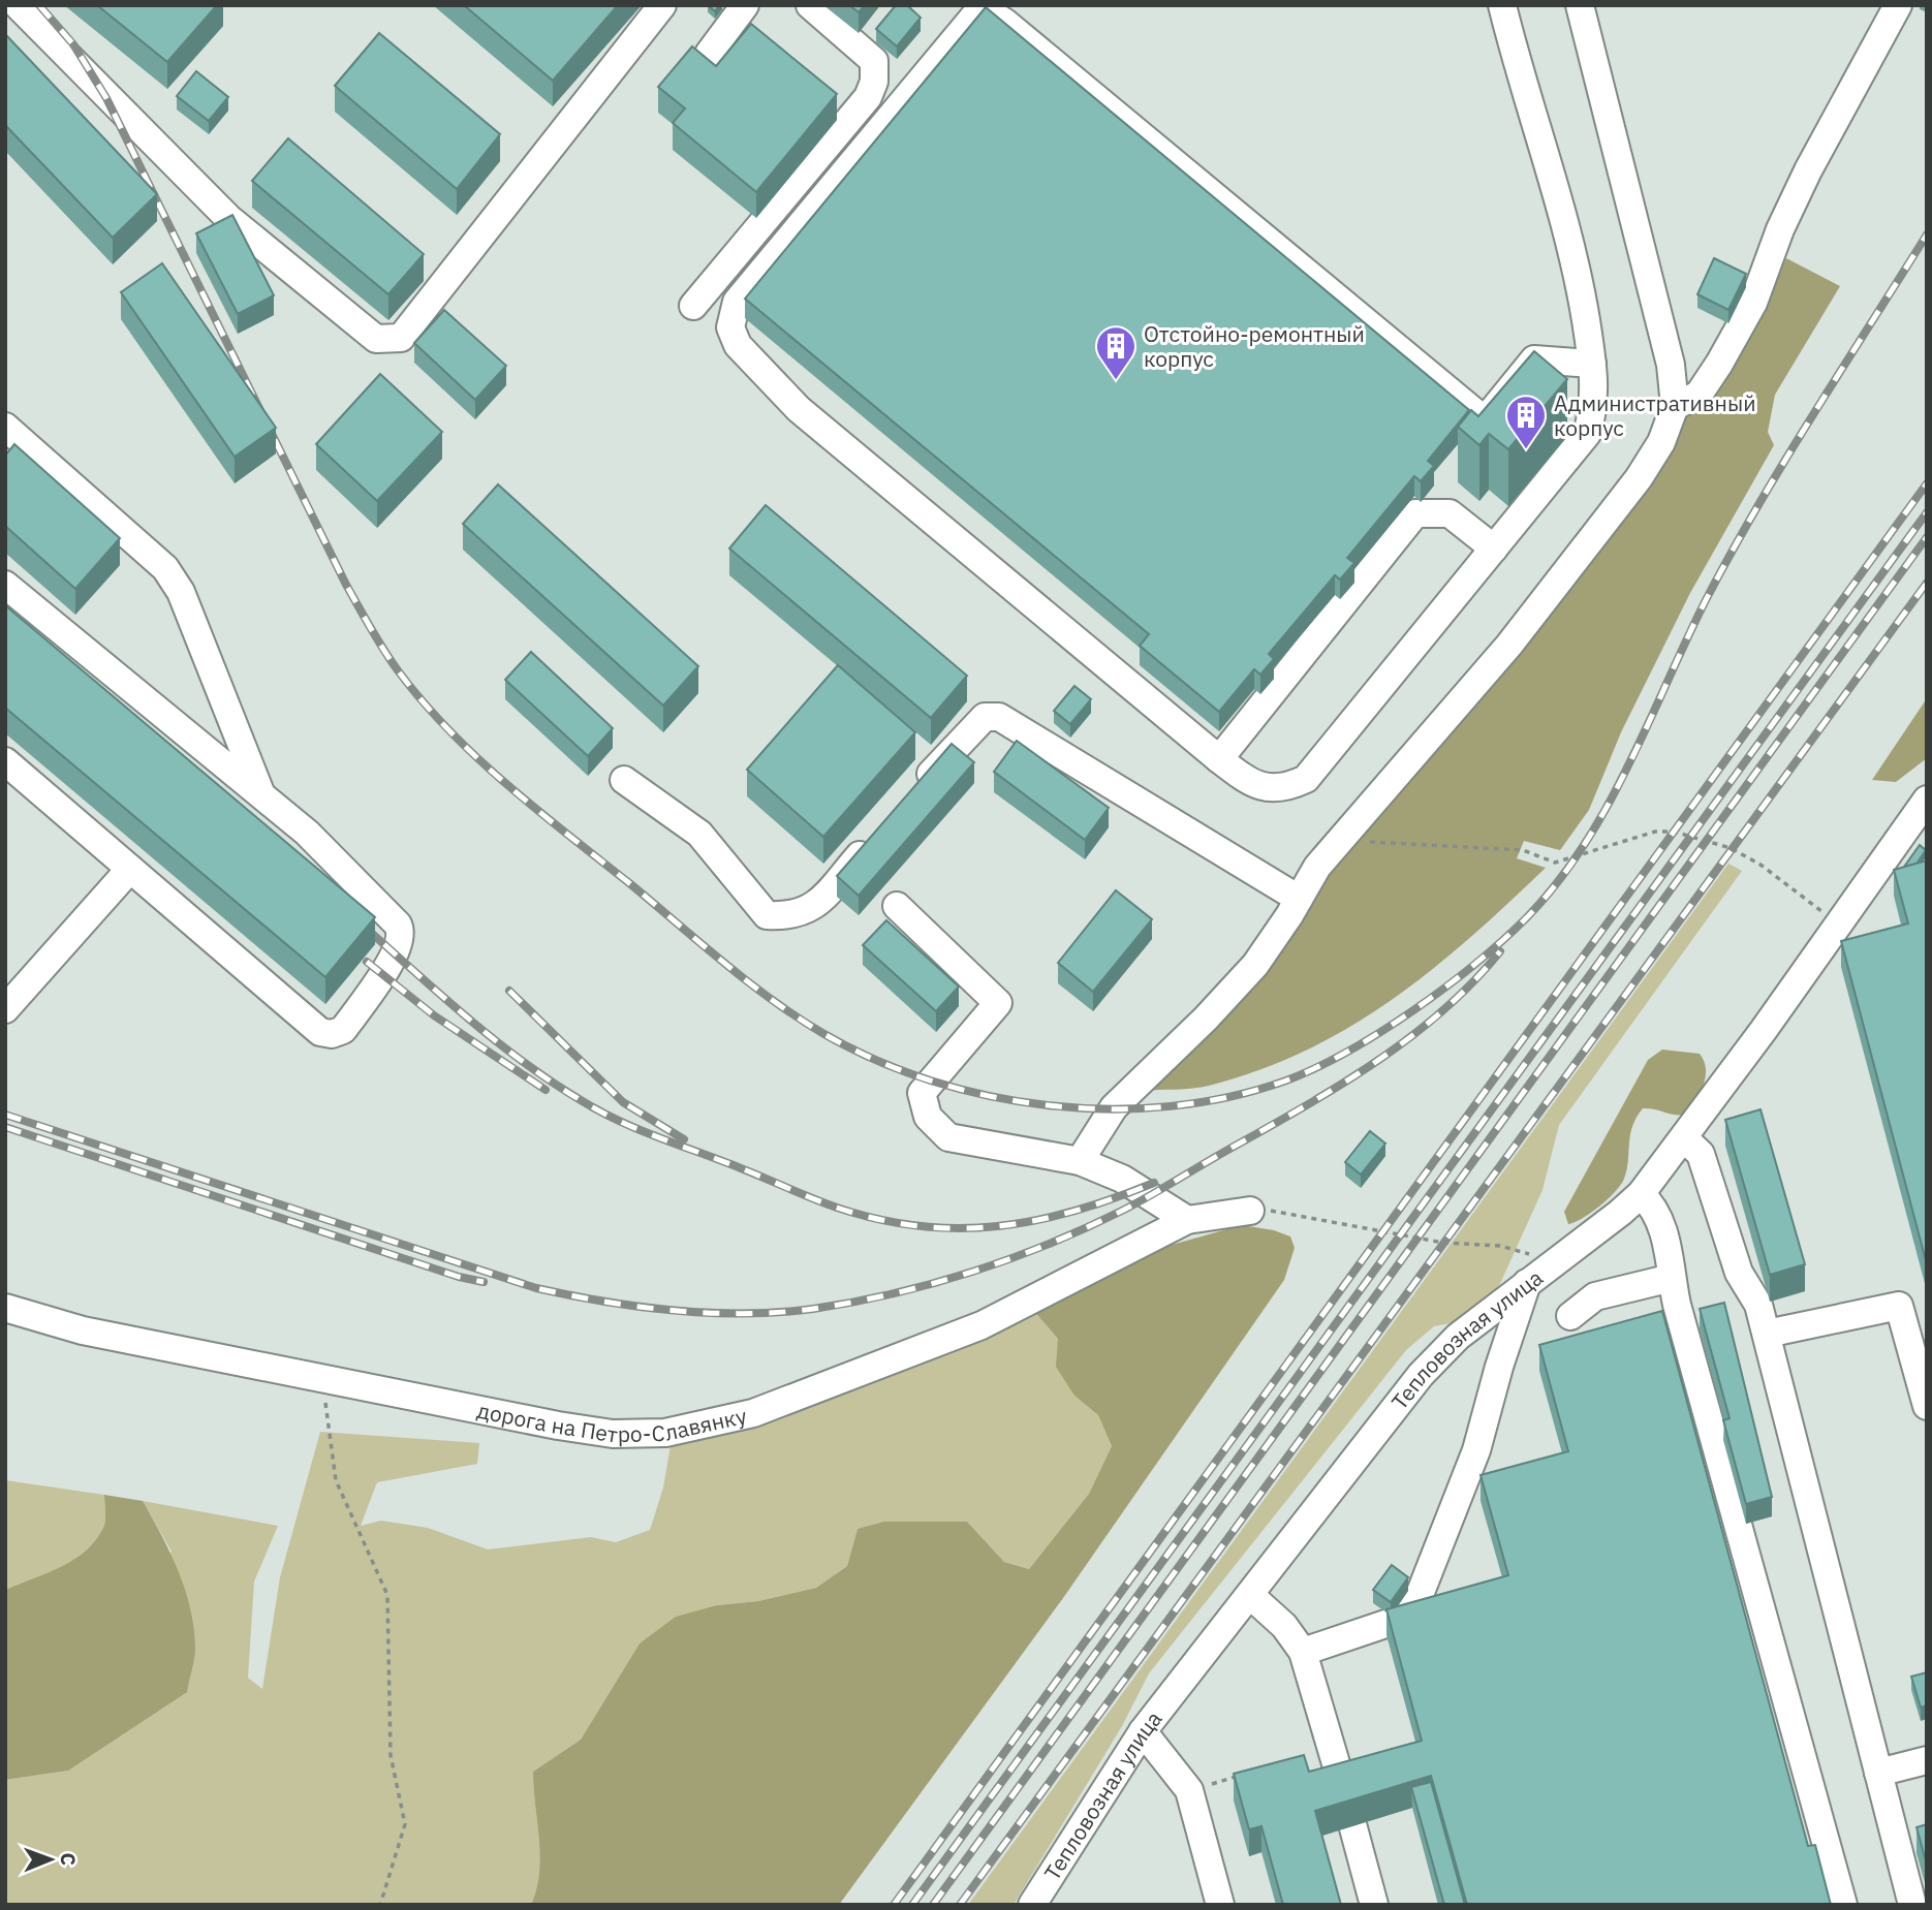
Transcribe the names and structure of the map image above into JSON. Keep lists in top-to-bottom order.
{
  "streets": {
    "street": ["Тепловозная улица", "дорога на Петро-Славянку"]
  },
  "places": {
    "building": ["Отстойно-ремонтный корпус", "Административный корпус"]
  },
  "north": "right"
}
